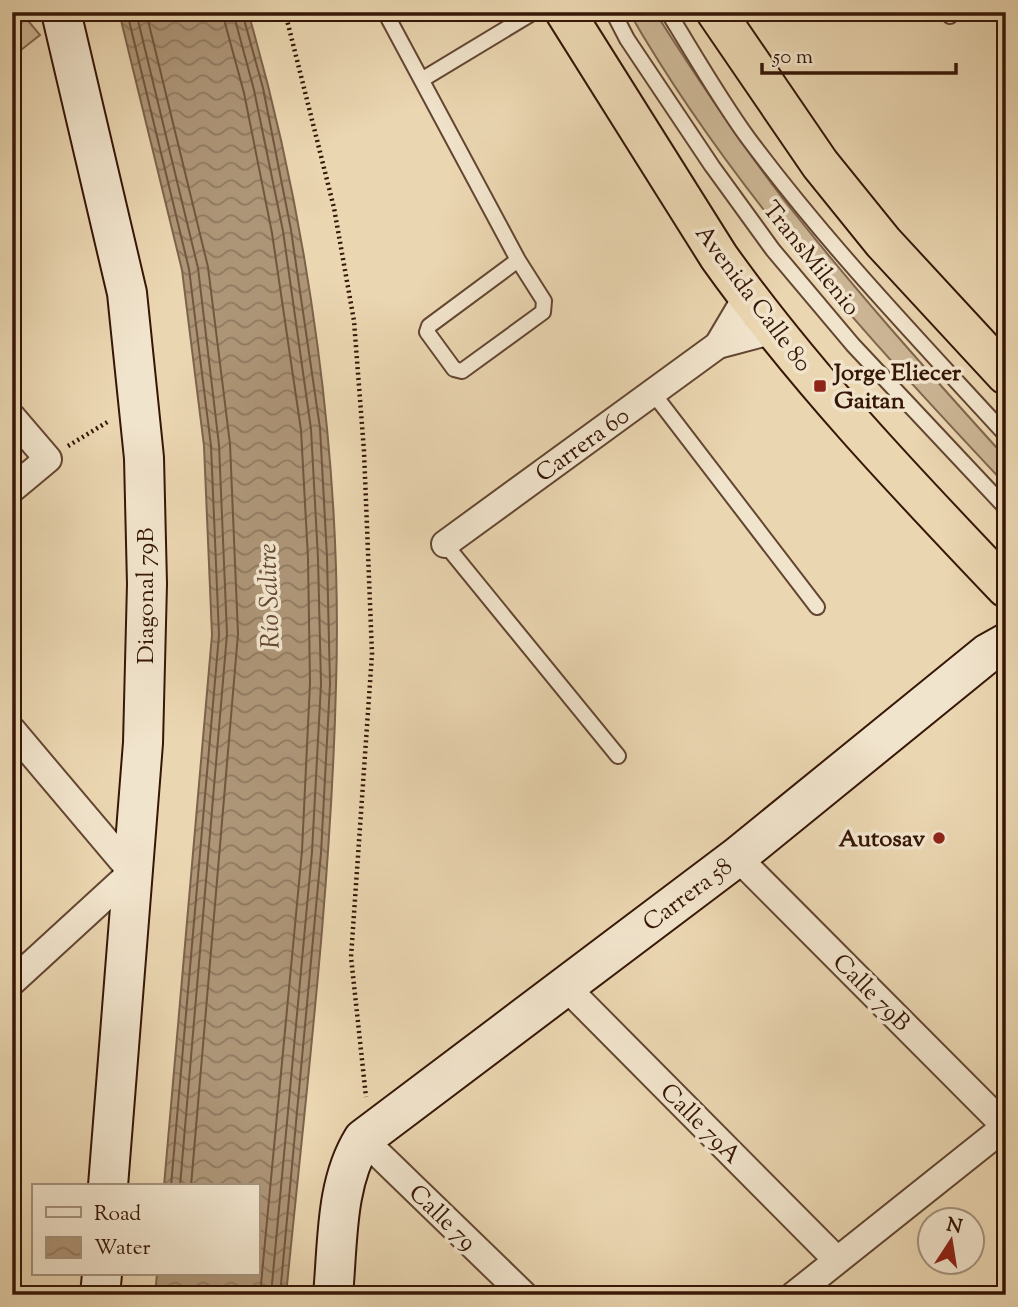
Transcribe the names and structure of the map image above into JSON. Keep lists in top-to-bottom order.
{
  "streets": {
    "highway": ["Avenida Calle 80"],
    "main road": ["Diagonal 79B", "Carrera 58"],
    "street": [
      "Carrera 60",
      "Calle 79B",
      "Calle 79A",
      "Calle 79"
    ],
    "lane": ["TransMilenio"]
  },
  "crossings": [
    ["Avenida Calle 80", "Carrera 60"],
    ["Carrera 58", "Calle 79B"],
    ["Carrera 58", "Calle 79A"],
    ["Carrera 58", "Calle 79"]
  ],
  "water": ["Río Salitre"],
  "places": {
    "transit": ["Jorge Eliecer Gaitan"],
    "other": ["Autosav"]
  },
  "legend": ["Road", "Water"],
  "scale_bar": "50 m",
  "north": "top"
}
